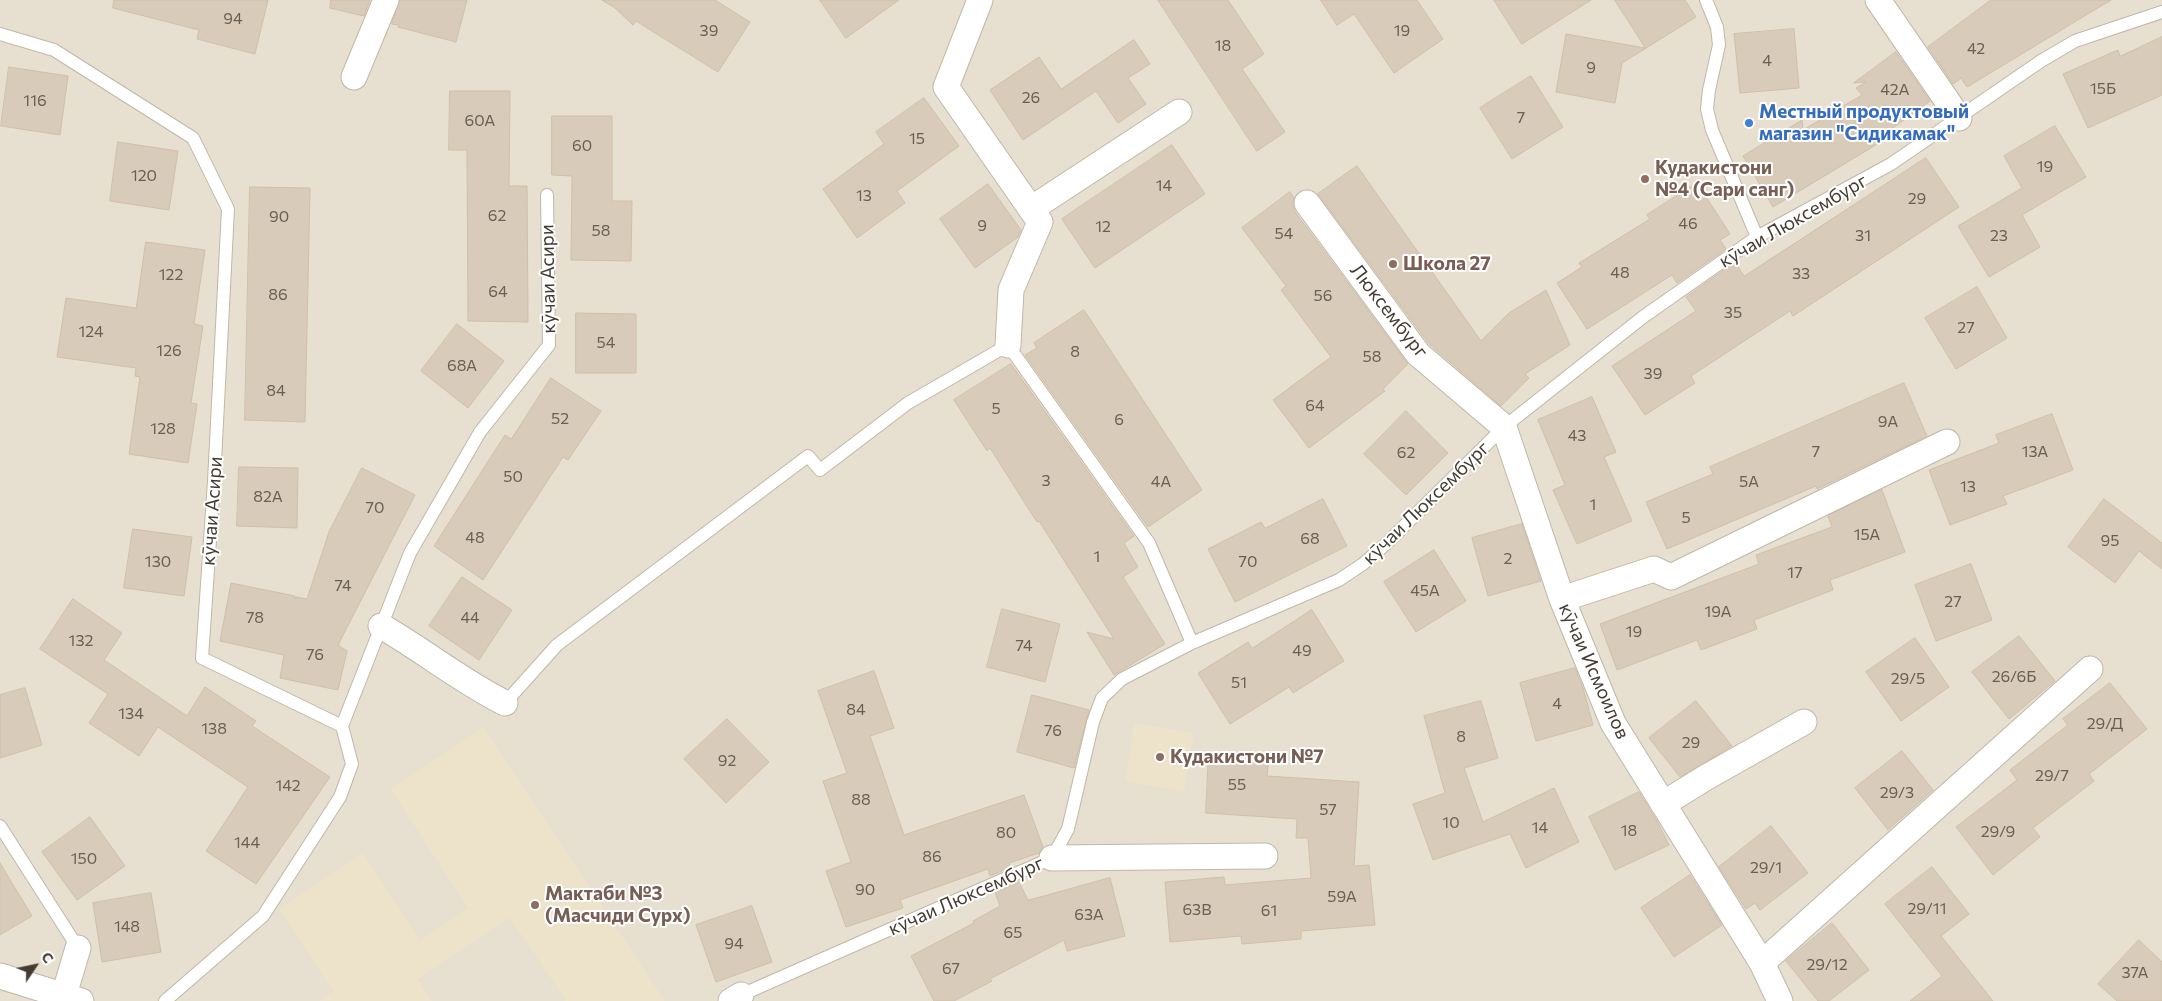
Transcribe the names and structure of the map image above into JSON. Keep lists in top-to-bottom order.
{
  "streets": {
    "street": ["Люксембург", "кӯчаи Исмоилов"],
    "lane": ["кӯчаи Люксембург", "кӯчаи Асири"]
  },
  "crossings": [
    ["кӯчаи Люксембург", "Люксембург"],
    ["кӯчаи Люксембург", "кӯчаи Исмоилов"],
    ["Люксембург", "кӯчаи Исмоилов"]
  ],
  "places": [
    "Местный продуктовый магазин \"Сидикамак\"",
    "Кудакистони №4 (Сари санг)",
    "Школа 27",
    "Кудакистони №7",
    "Мактаби №3 (Масчиди Сурх)"
  ],
  "house_numbers": [
    "94",
    "39",
    "19",
    "18",
    "42",
    "4",
    "9",
    "15Б",
    "42А",
    "26",
    "116",
    "7",
    "60А",
    "15",
    "60",
    "19",
    "120",
    "14",
    "13",
    "29",
    "62",
    "90",
    "46",
    "9",
    "12",
    "58",
    "54",
    "31",
    "23",
    "48",
    "33",
    "122",
    "64",
    "86",
    "56",
    "35",
    "27",
    "124",
    "54",
    "126",
    "8",
    "58",
    "68А",
    "39",
    "84",
    "64",
    "5",
    "52",
    "6",
    "9А",
    "128",
    "43",
    "7",
    "13А",
    "62",
    "50",
    "3",
    "4А",
    "5А",
    "13",
    "82А",
    "1",
    "70",
    "5",
    "15А",
    "48",
    "68",
    "95",
    "1",
    "2",
    "130",
    "70",
    "17",
    "74",
    "45А",
    "27",
    "19А",
    "78",
    "44",
    "19",
    "132",
    "74",
    "49",
    "76",
    "26/6Б",
    "29/5",
    "51",
    "4",
    "84",
    "134",
    "29/Д",
    "138",
    "76",
    "8",
    "29",
    "92",
    "29/7",
    "55",
    "142",
    "29/3",
    "88",
    "57",
    "10",
    "14",
    "18",
    "29/9",
    "80",
    "144",
    "86",
    "150",
    "29/1",
    "90",
    "59А",
    "29/11",
    "63В",
    "61",
    "63А",
    "148",
    "65",
    "94",
    "29/12",
    "67",
    "37А"
  ],
  "north": "top right"
}
